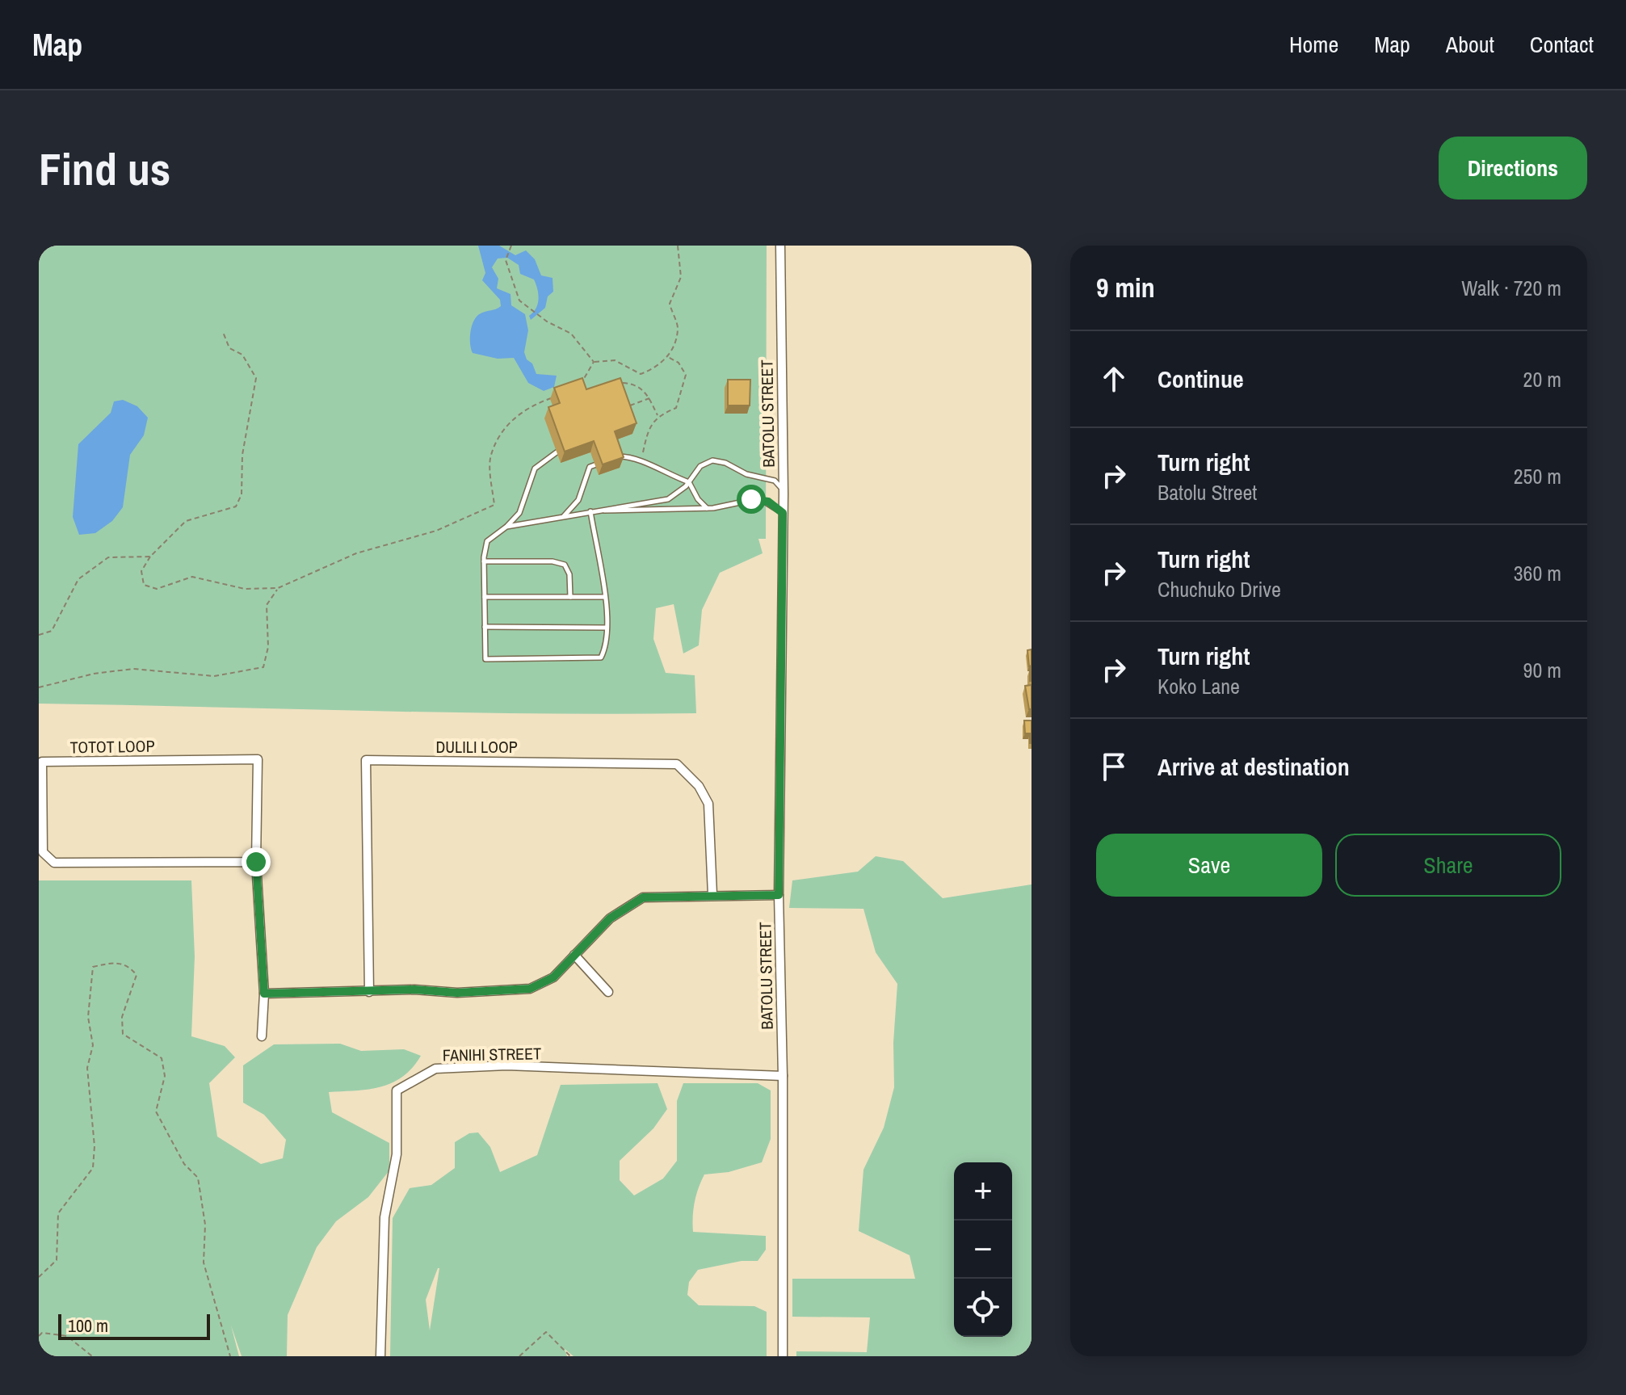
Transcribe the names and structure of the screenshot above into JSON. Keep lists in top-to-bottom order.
{
  "streets": {
    "street": [
      "BATOLU STREET",
      "TOTOT LOOP",
      "DULILI LOOP",
      "FANIHI STREET"
    ]
  },
  "crossings": [
    ["BATOLU STREET", "FANIHI STREET"]
  ],
  "scale_bar": "100 m",
  "page": {
    "header": "Map",
    "nav": [
      "Home",
      "Map",
      "About",
      "Contact"
    ],
    "buttons": [
      "Directions",
      ["Save", "Share"]
    ],
    "title": "Find us",
    "heading": ["9 min", "Walk · 720 m"],
    "list": [
      ["Continue", "20 m"],
      ["Turn right", "Batolu Street", "250 m"],
      ["Turn right", "Chuchuko Drive", "360 m"],
      ["Turn right", "Koko Lane", "90 m"],
      "Arrive at destination"
    ],
    "map_buttons": ["+", "−"],
    "scale": "100 m"
  }
}
